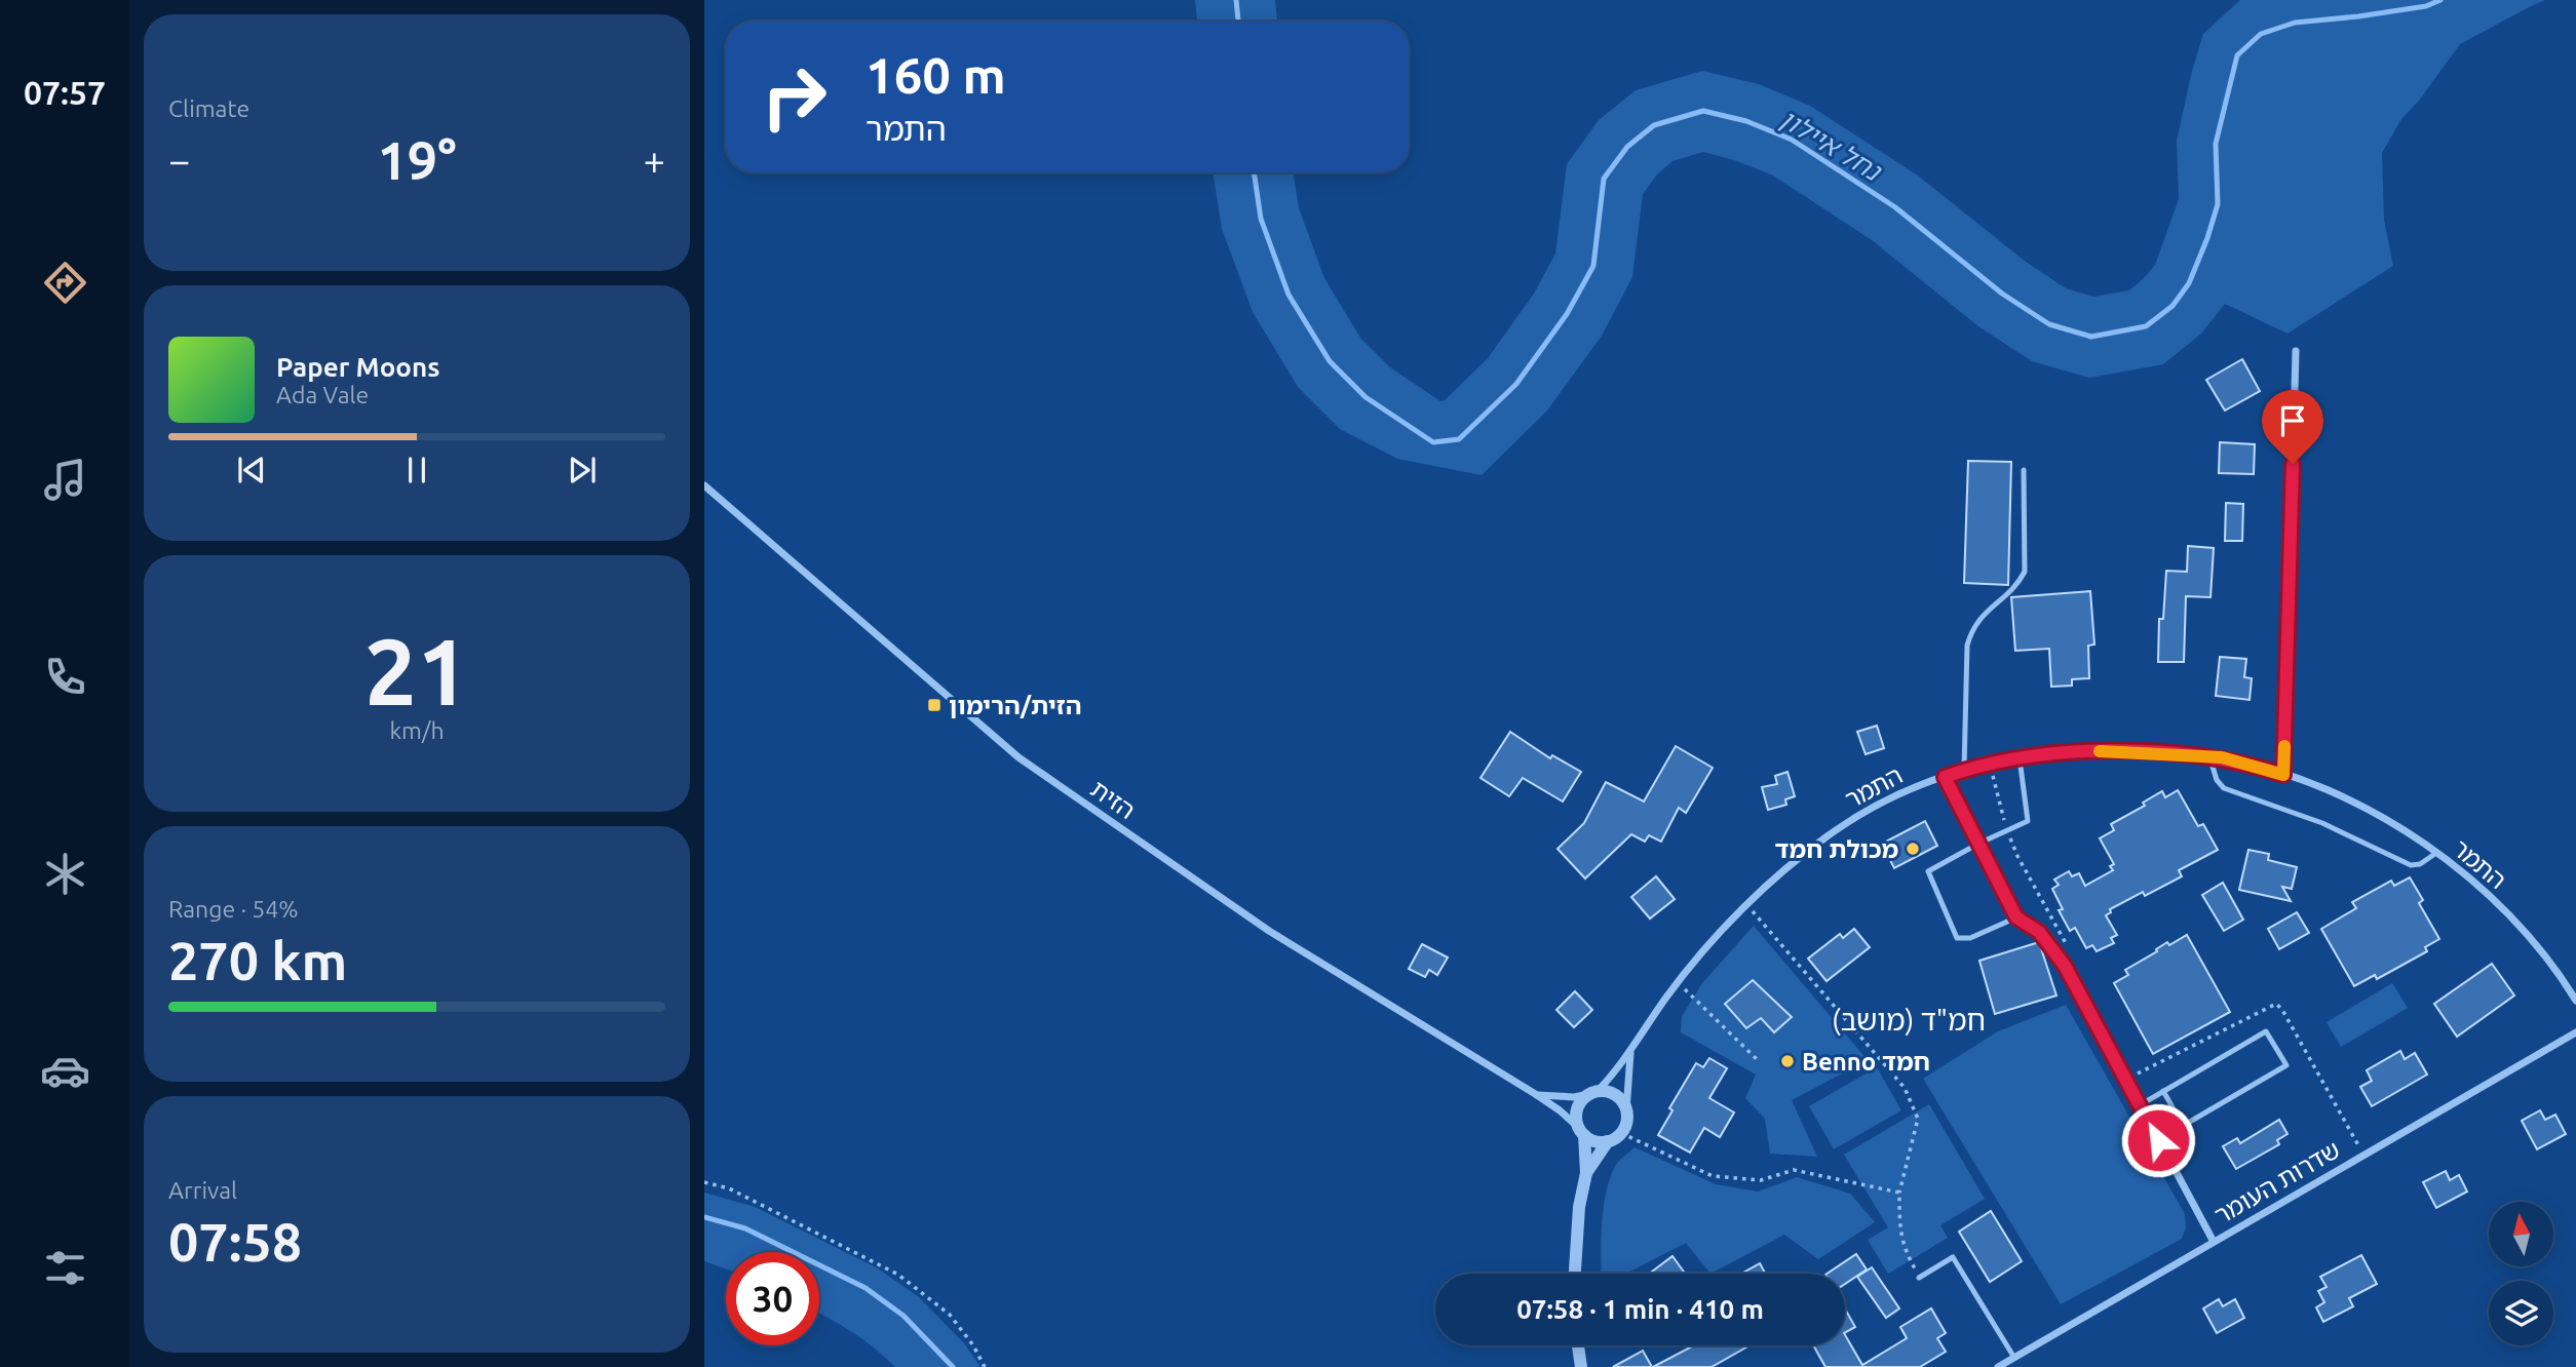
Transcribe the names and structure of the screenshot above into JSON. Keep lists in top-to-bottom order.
{
  "streets": {
    "street": ["התמר", "הזית", "שדרות העומר"]
  },
  "crossings": [
    ["התמר", "הזית"]
  ],
  "districts": ["חמ\"ד (מושב)"],
  "water": ["נחל איילון"],
  "places": {
    "transit": ["הזית/הרימון"],
    "other": ["מכולת חמד", "Benno חמד"]
  },
  "north": "top",
  "page": {
    "tabs": "07:57",
    "tile": [
      "Climate",
      ["21", "km/h"],
      ["Range · 54%", "270 km"],
      ["Arrival", "07:58"]
    ],
    "turn": ["160 m", "התמר"],
    "heat": ["−", "19°", "+"],
    "song": ["Paper Moons", "Ada Vale"],
    "limit": "30",
    "trip": "07:58 · 1 min · 410 m"
  }
}
